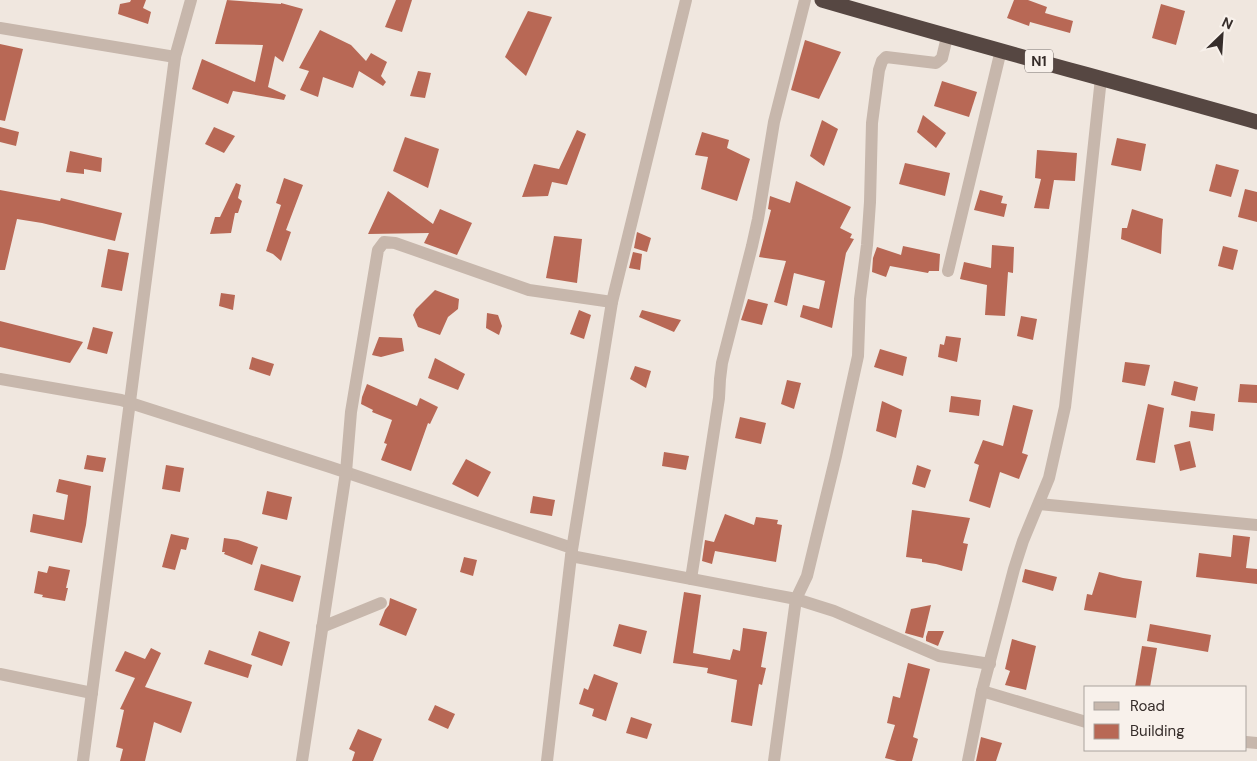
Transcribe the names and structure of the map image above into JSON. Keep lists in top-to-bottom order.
{
  "streets": {
    "highway": ["N1"]
  },
  "legend": ["Road", "Building"],
  "north": "top right"
}
